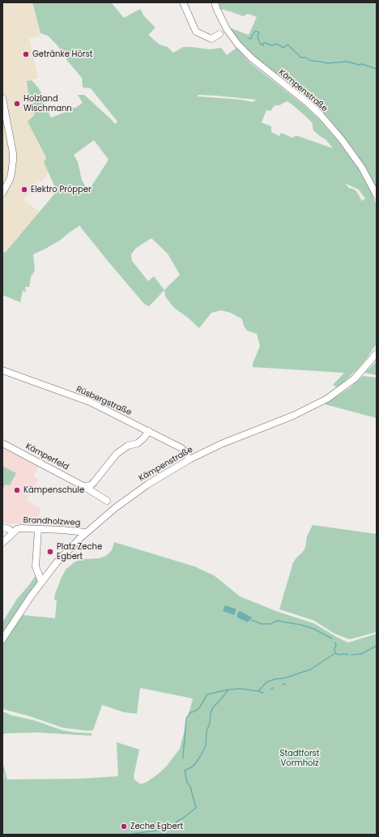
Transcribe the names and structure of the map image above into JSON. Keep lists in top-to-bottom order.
{
  "streets": {
    "street": [
      "Kämpenstraße",
      "Rüsbergstraße",
      "Kämperfeld",
      "Brandholzweg"
    ]
  },
  "crossings": [
    ["Kämpenstraße", "Rüsbergstraße"],
    ["Kämpenstraße", "Brandholzweg"]
  ],
  "parks": ["Stadtforst Vormholz"],
  "places": [
    "Getränke Hörst",
    "Holzland Wischmann",
    "Elektro Pröpper",
    "Kämpenschule",
    "Platz Zeche Egbert",
    "Zeche Egbert"
  ]
}
